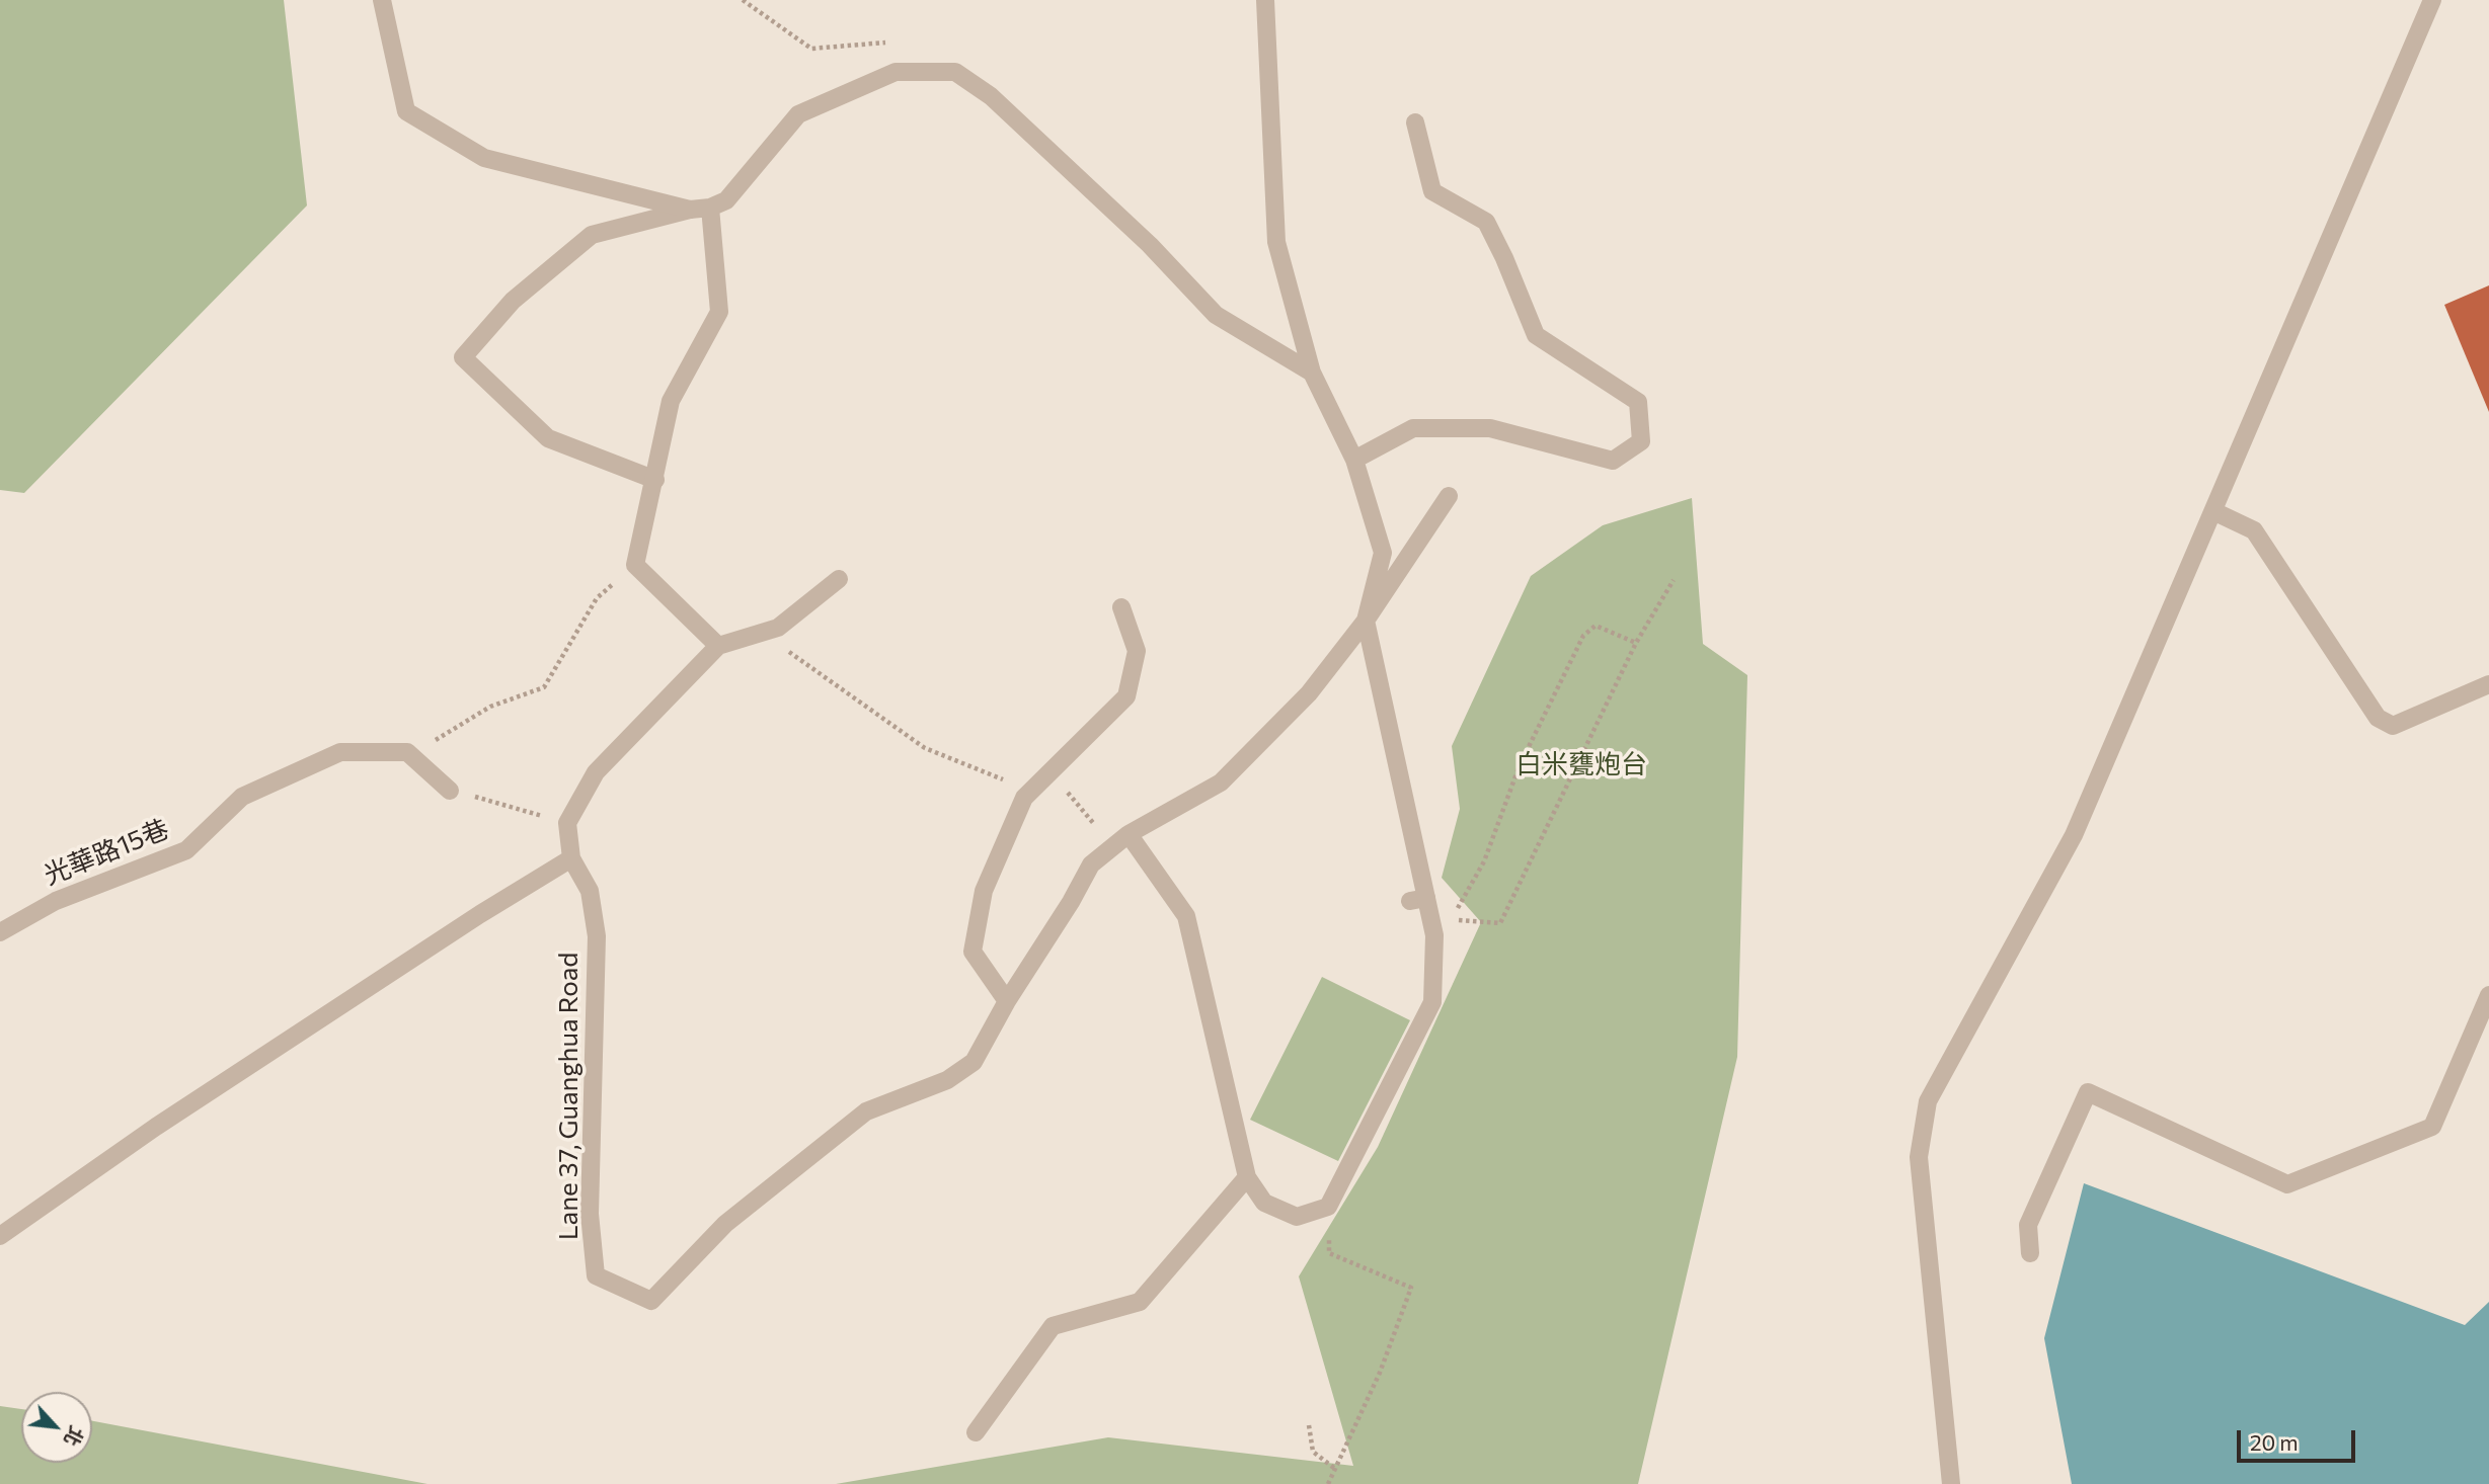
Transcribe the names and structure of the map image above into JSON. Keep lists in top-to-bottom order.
{
  "streets": {
    "street": ["光華路15巷", "Lane 37, Guanghua Road"]
  },
  "parks": ["白米甕炮台"],
  "scale_bar": "20 m",
  "north": "bottom right"
}
